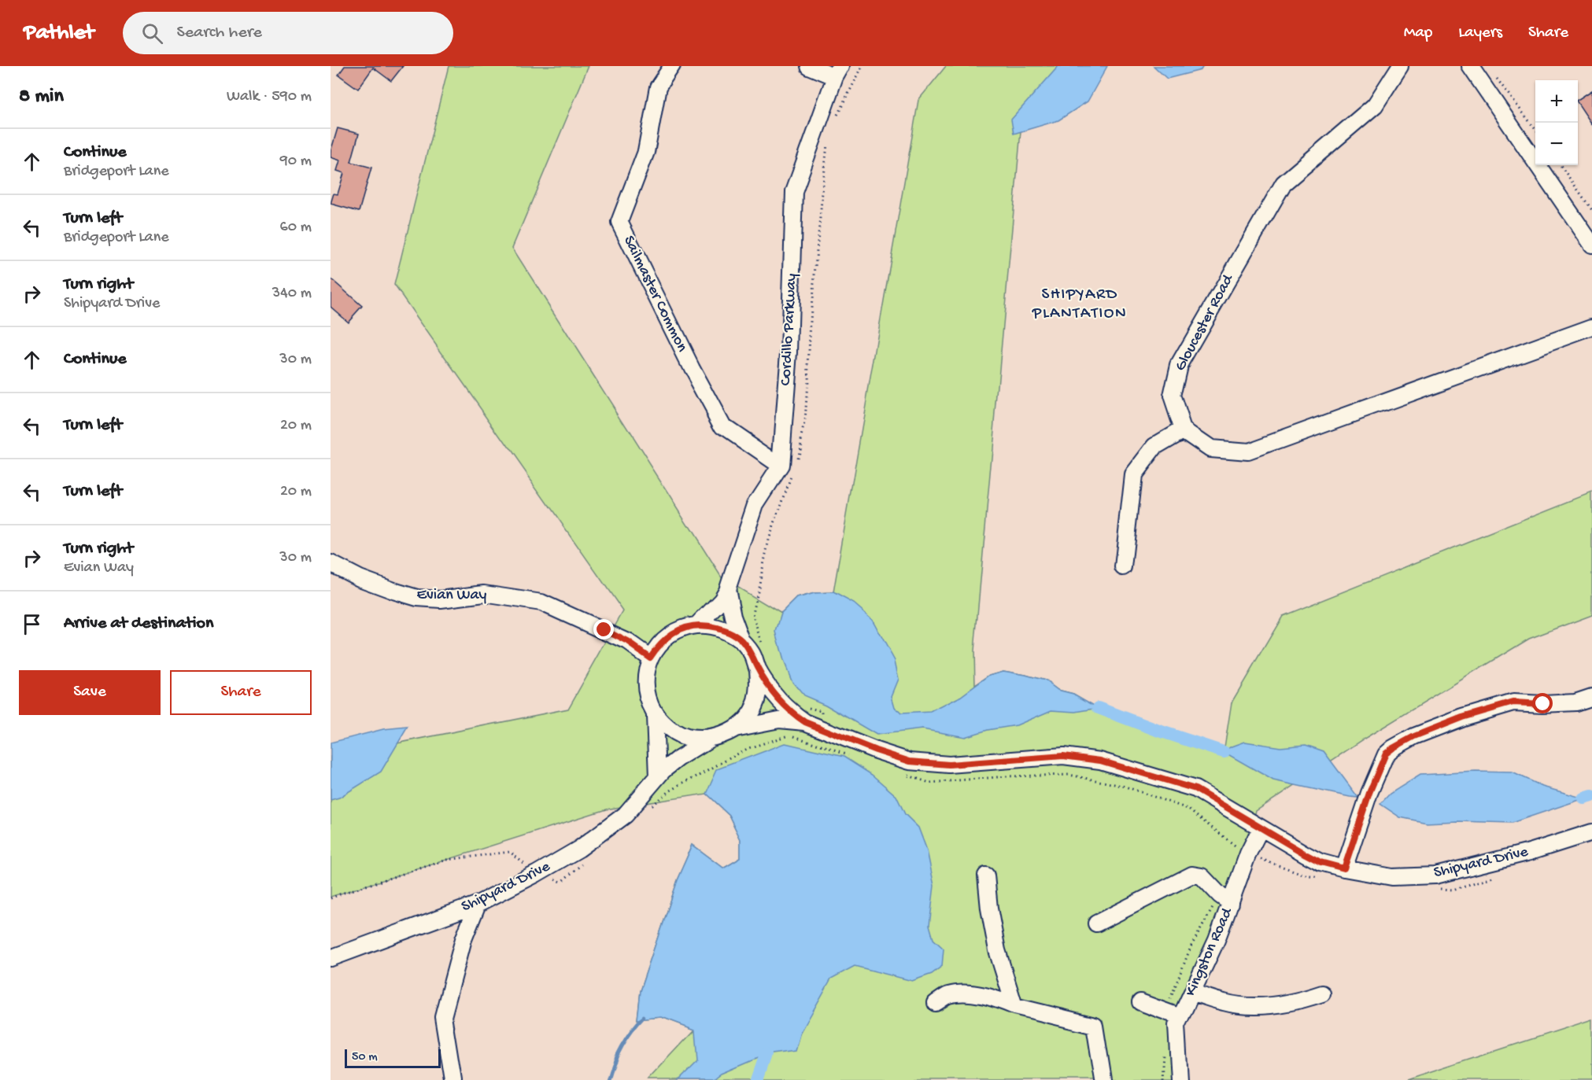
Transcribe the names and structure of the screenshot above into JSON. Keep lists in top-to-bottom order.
{
  "streets": {
    "street": [
      "Sailmaster Common",
      "Gloucester Road",
      "Cordillo Parkway",
      "Evian Way",
      "Shipyard Drive",
      "Kingston Road"
    ]
  },
  "crossings": [
    ["Sailmaster Common", "Cordillo Parkway"],
    ["Cordillo Parkway", "Evian Way"],
    ["Cordillo Parkway", "Shipyard Drive"],
    ["Evian Way", "Shipyard Drive"],
    ["Shipyard Drive", "Kingston Road"]
  ],
  "districts": ["SHIPYARD PLANTATION"],
  "scale_bar": "50 m",
  "page": {
    "header": "Pathlet",
    "search": "Search here",
    "nav": ["Map", "Layers", "Share"],
    "heading": ["8 min", "Walk · 590 m"],
    "map_buttons": ["+", "−"],
    "list": [
      ["Continue", "Bridgeport Lane", "90 m"],
      ["Turn left", "Bridgeport Lane", "60 m"],
      ["Turn right", "Shipyard Drive", "340 m"],
      ["Continue", "30 m"],
      ["Turn left", "20 m"],
      ["Turn left", "20 m"],
      ["Turn right", "Evian Way", "30 m"],
      "Arrive at destination"
    ],
    "buttons": ["Save", "Share"],
    "scale": "50 m"
  }
}
